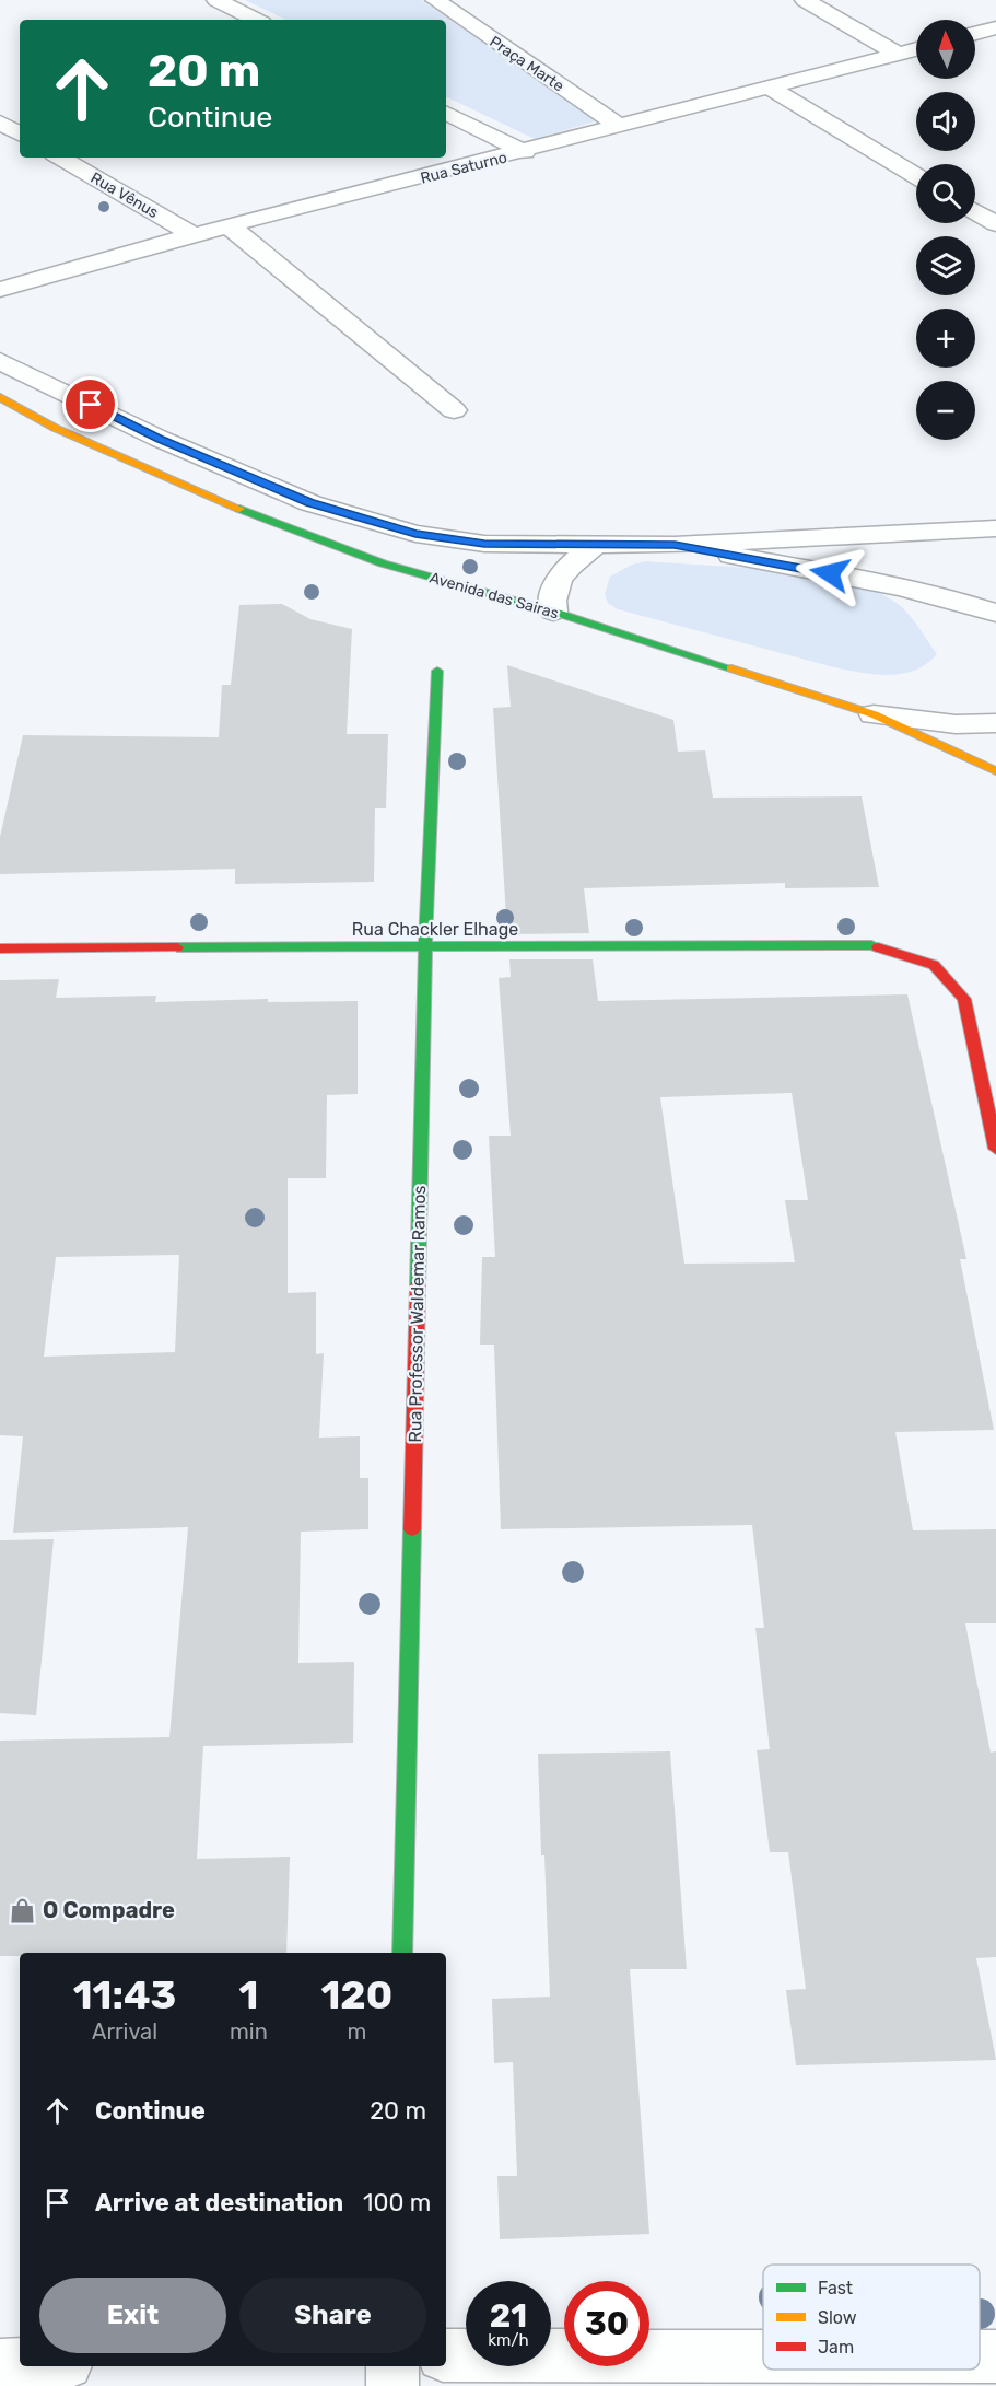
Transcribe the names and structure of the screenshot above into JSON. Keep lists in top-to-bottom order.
{
  "streets": {
    "street": [
      "Praça Marte",
      "Rua Saturno",
      "Rua Vênus",
      "Avenida das Sairas",
      "Rua Chackler Elhage",
      "Rua Professor Waldemar Ramos"
    ]
  },
  "crossings": [
    ["Praça Marte", "Rua Saturno"],
    ["Rua Saturno", "Rua Vênus"],
    ["Rua Chackler Elhage", "Rua Professor Waldemar Ramos"]
  ],
  "places": {
    "shop": ["O Compadre"]
  },
  "legend": ["Fast", "Slow", "Jam"],
  "north": "top",
  "page": {
    "map_buttons": ["+", "−"],
    "turn": ["20 m", "Continue"],
    "eta": [
      "11:43",
      "Arrival",
      "1",
      "min",
      "120",
      "m"
    ],
    "list": [
      {
        "name": "Continue",
        "value": "20 m"
      },
      {
        "name": "Arrive at destination",
        "value": "100 m"
      }
    ],
    "buttons": ["Exit", "Share"],
    "speed": "21 km/h",
    "limit": "30"
  }
}
